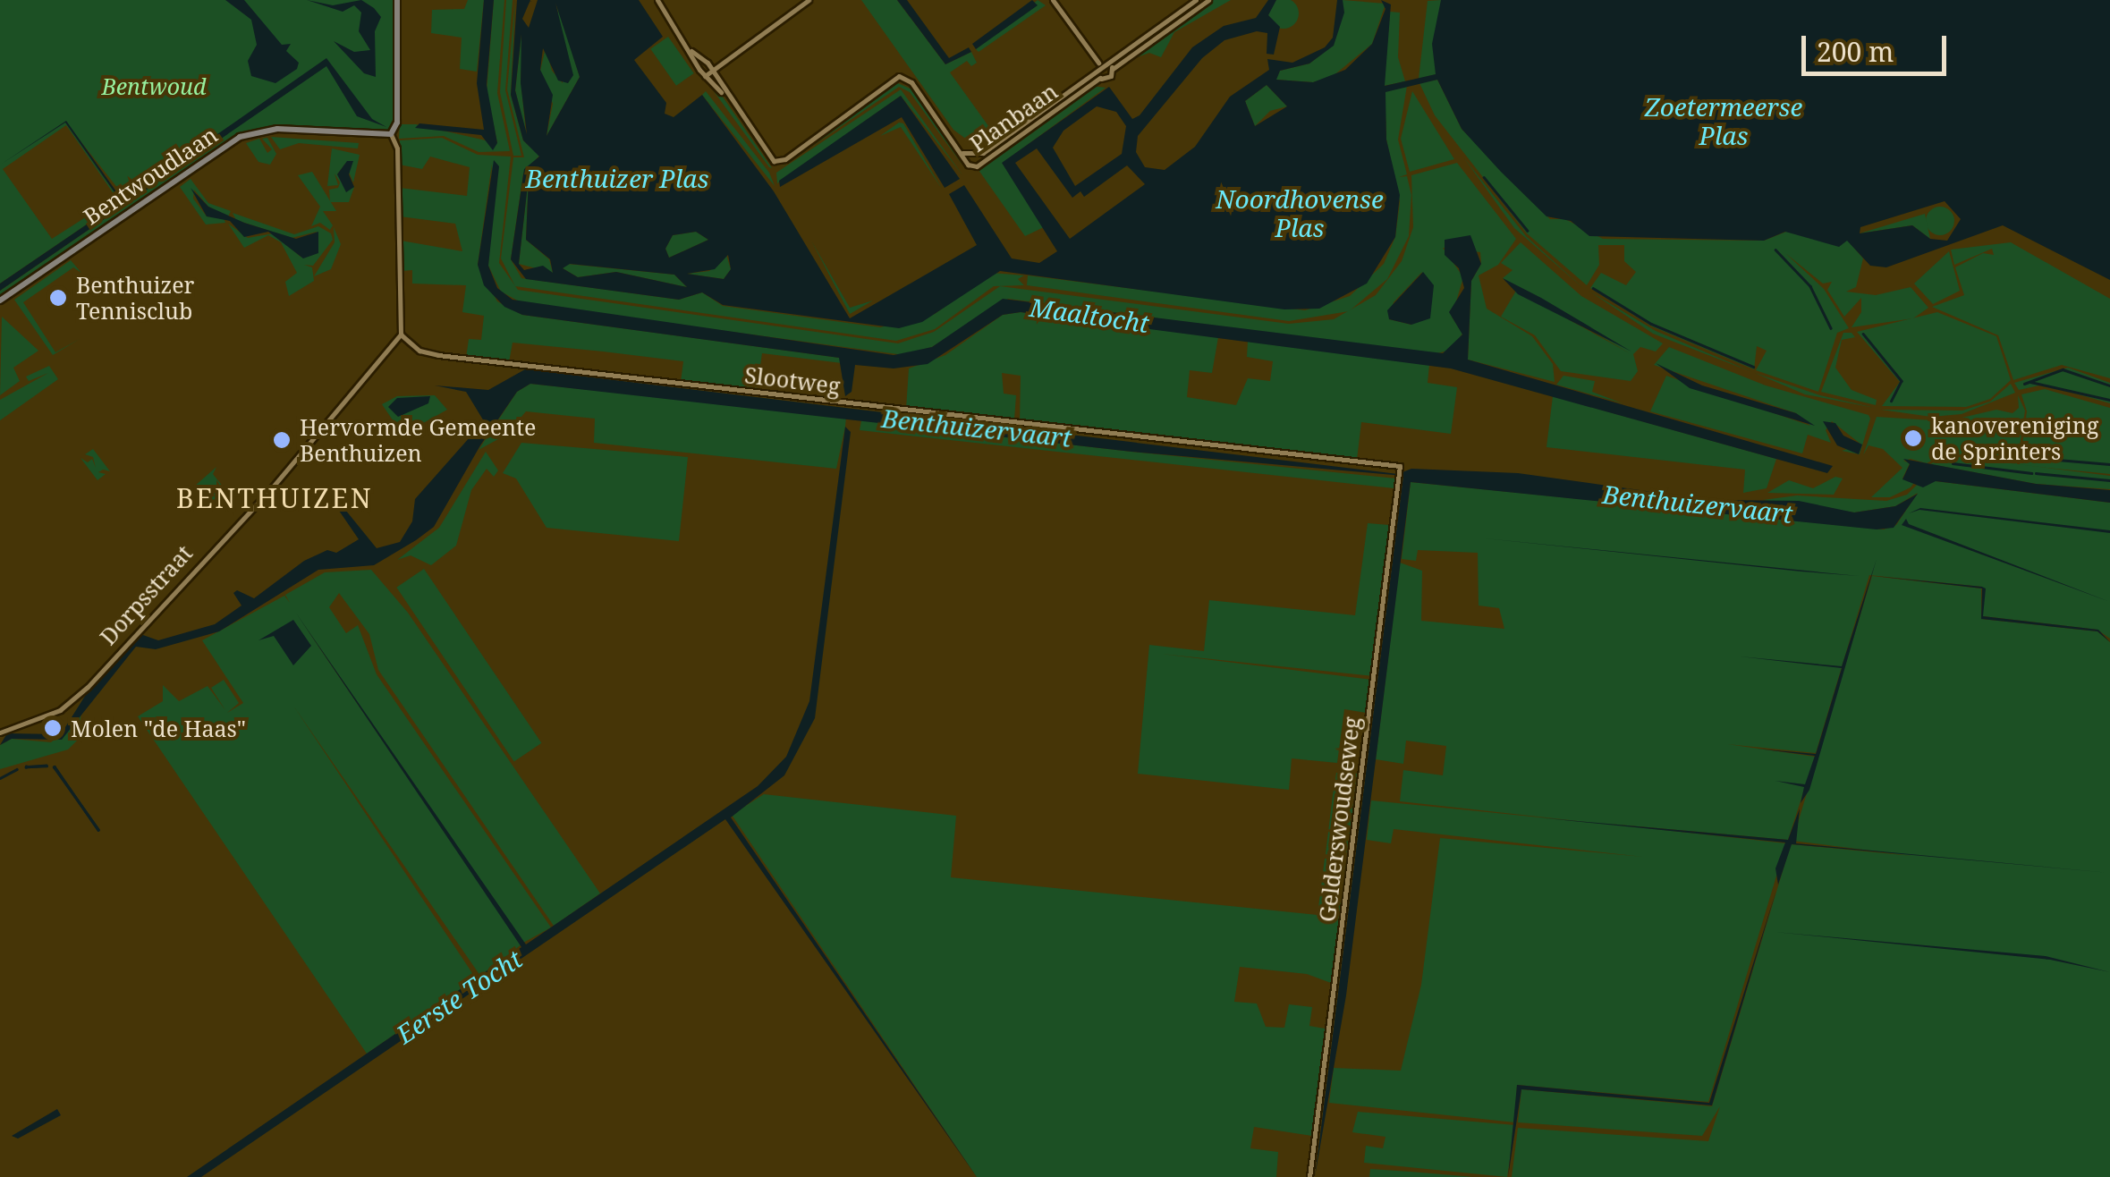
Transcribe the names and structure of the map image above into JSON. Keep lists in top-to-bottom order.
{
  "streets": {
    "main road": ["Bentwoudlaan"],
    "street": [
      "Planbaan",
      "Slootweg",
      "Dorpsstraat",
      "Gelderswoudseweg"
    ]
  },
  "crossings": [
    ["Slootweg", "Dorpsstraat"],
    ["Slootweg", "Gelderswoudseweg"]
  ],
  "districts": ["BENTHUIZEN"],
  "water": [
    "Zoetermeerse Plas",
    "Benthuizer Plas",
    "Noordhovense Plas",
    "Maaltocht",
    "Benthuizervaart",
    "Eerste Tocht"
  ],
  "parks": ["Bentwoud"],
  "places": [
    "Benthuizer Tennisclub",
    "kanovereniging de Sprinters",
    "Hervormde Gemeente Benthuizen",
    "Molen \"de Haas\""
  ],
  "scale_bar": "200 m"
}
